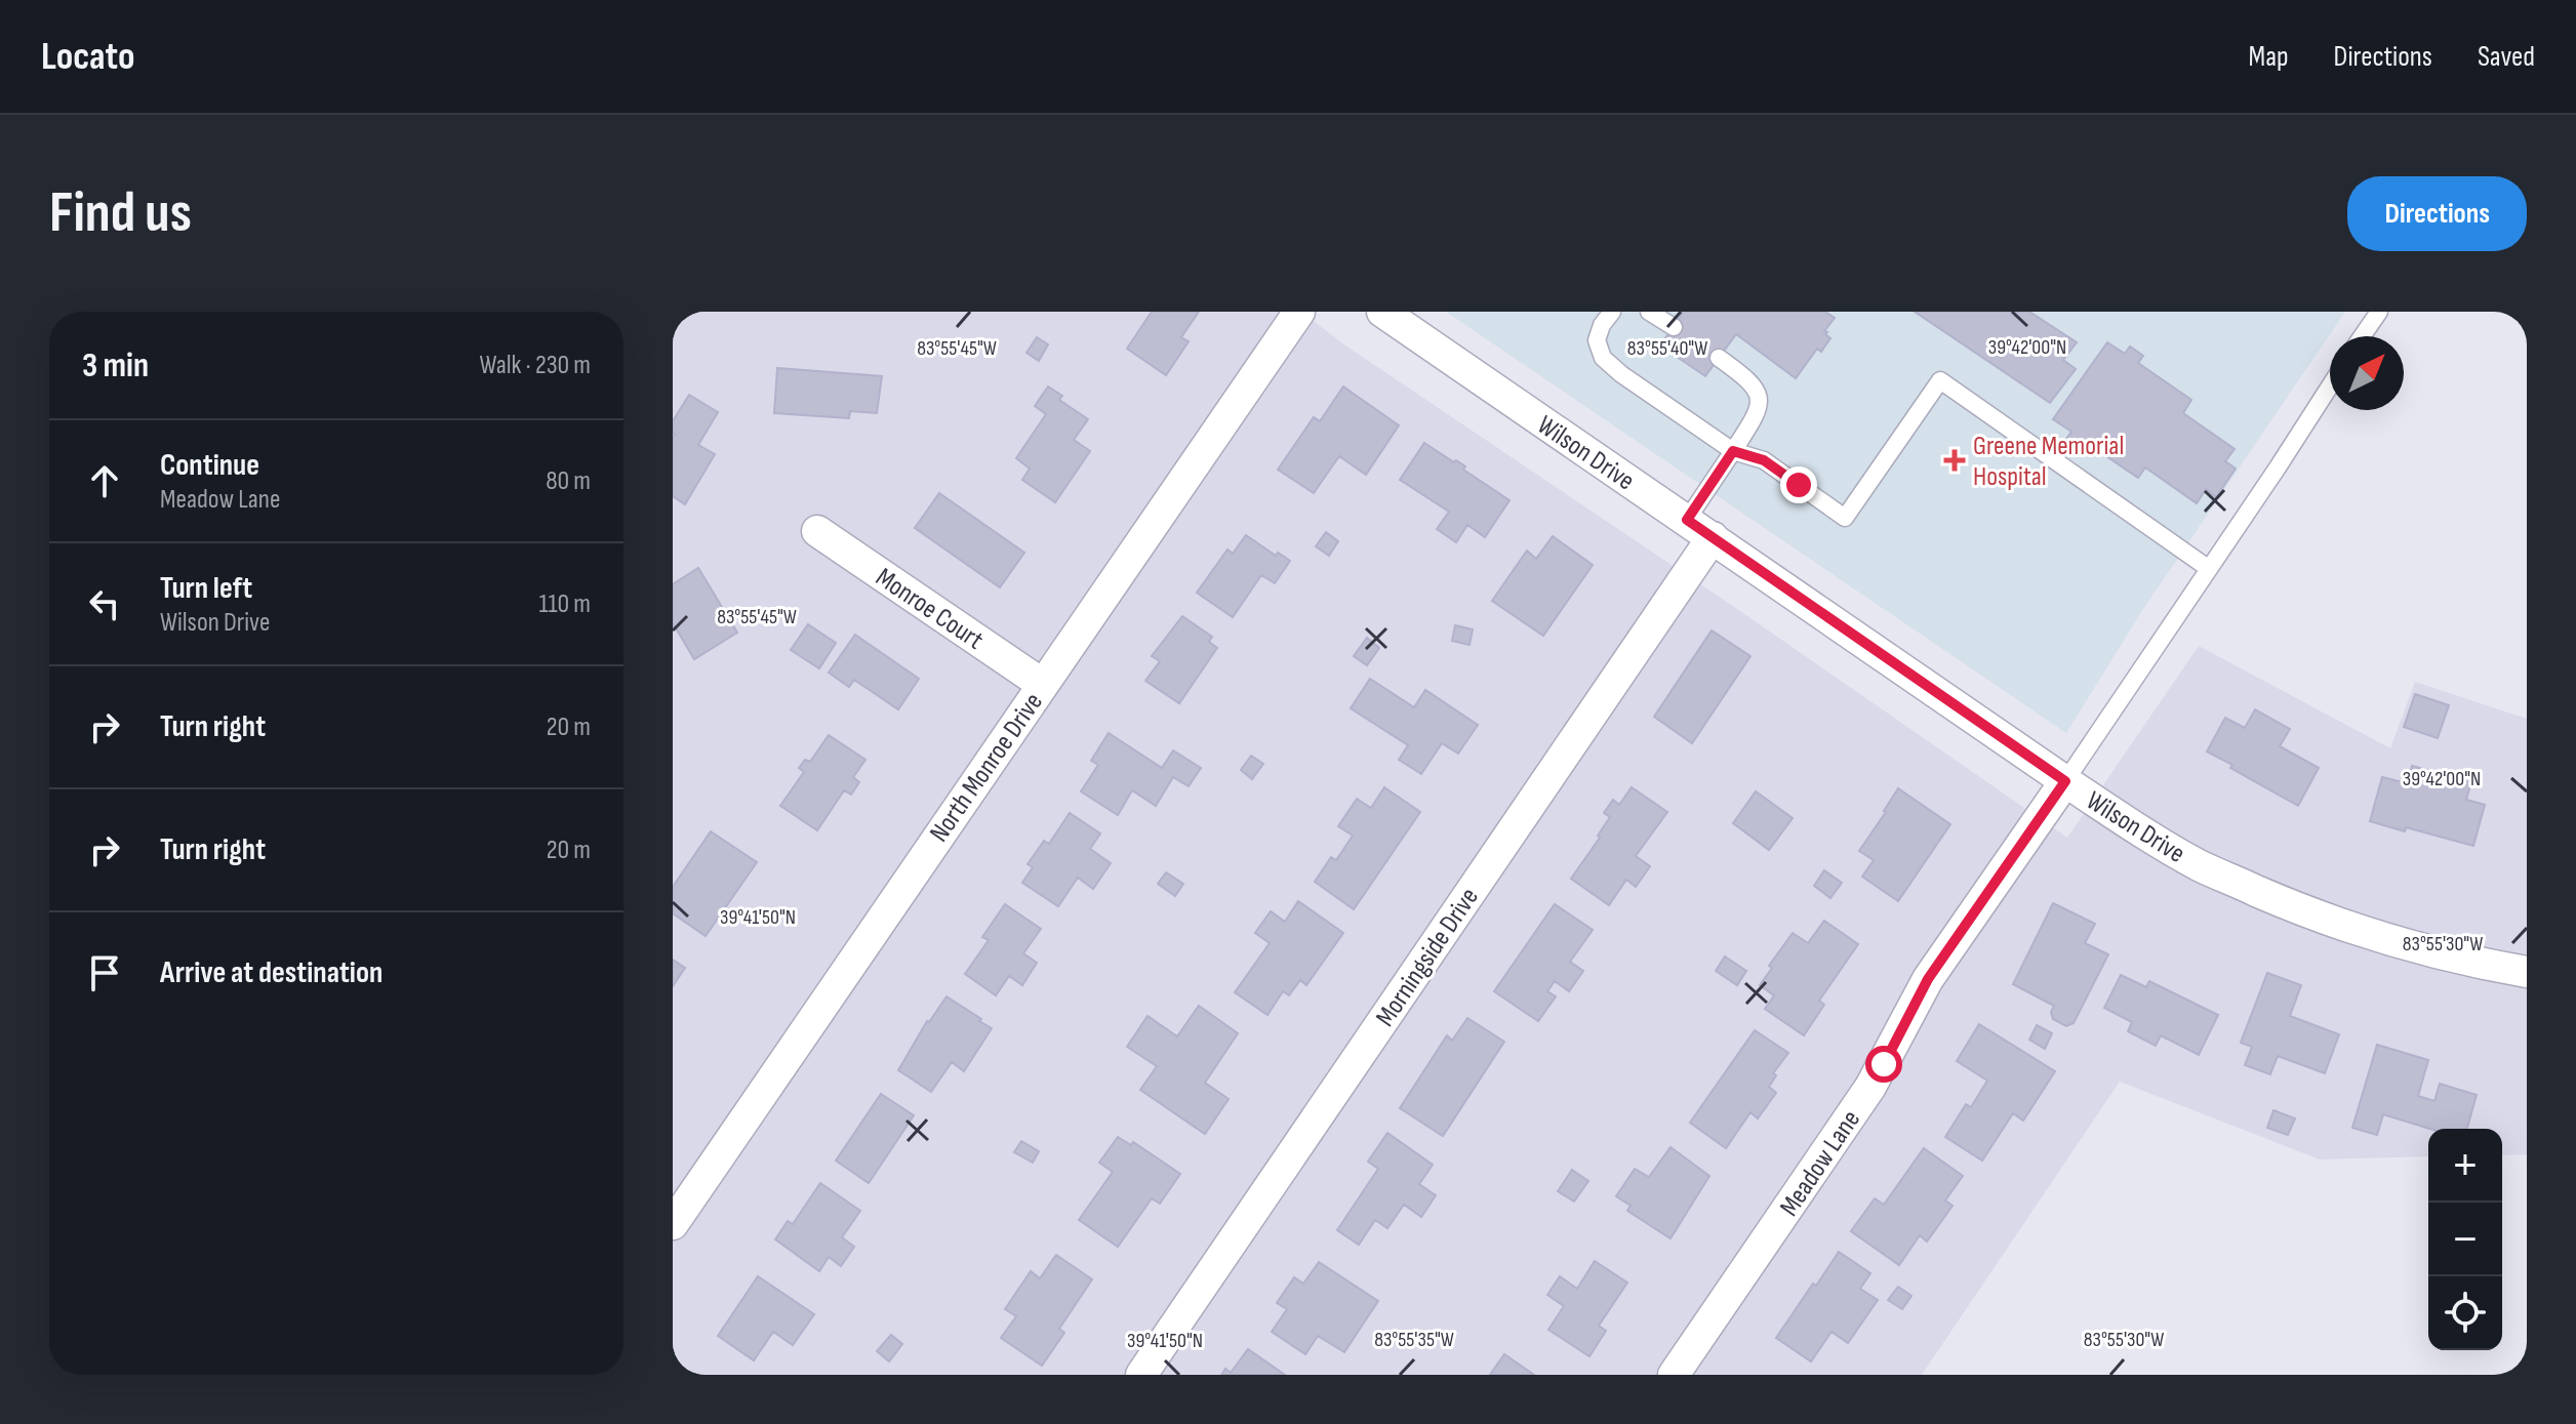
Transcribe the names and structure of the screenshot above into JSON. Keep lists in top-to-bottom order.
{
  "streets": {
    "street": [
      "Wilson Drive",
      "Monroe Court",
      "North Monroe Drive",
      "Morningside Drive",
      "Meadow Lane"
    ]
  },
  "crossings": [
    ["Wilson Drive", "Morningside Drive"],
    ["Wilson Drive", "Meadow Lane"],
    ["Monroe Court", "North Monroe Drive"]
  ],
  "places": {
    "health": ["Greene Memorial Hospital"]
  },
  "north": "top right",
  "page": {
    "header": "Locato",
    "nav": ["Map", "Directions", "Saved"],
    "buttons": "Directions",
    "title": "Find us",
    "heading": ["3 min", "Walk · 230 m"],
    "list": [
      ["Continue", "Meadow Lane", "80 m"],
      ["Turn left", "Wilson Drive", "110 m"],
      ["Turn right", "20 m"],
      ["Turn right", "20 m"],
      "Arrive at destination"
    ],
    "map_buttons": ["+", "−"]
  },
  "coordinates": [
    "39°42'00\"N",
    "83°55'45\"W",
    "83°55'40\"W",
    "39°41'50\"N",
    "83°55'30\"W",
    "83°55'35\"W"
  ]
}
